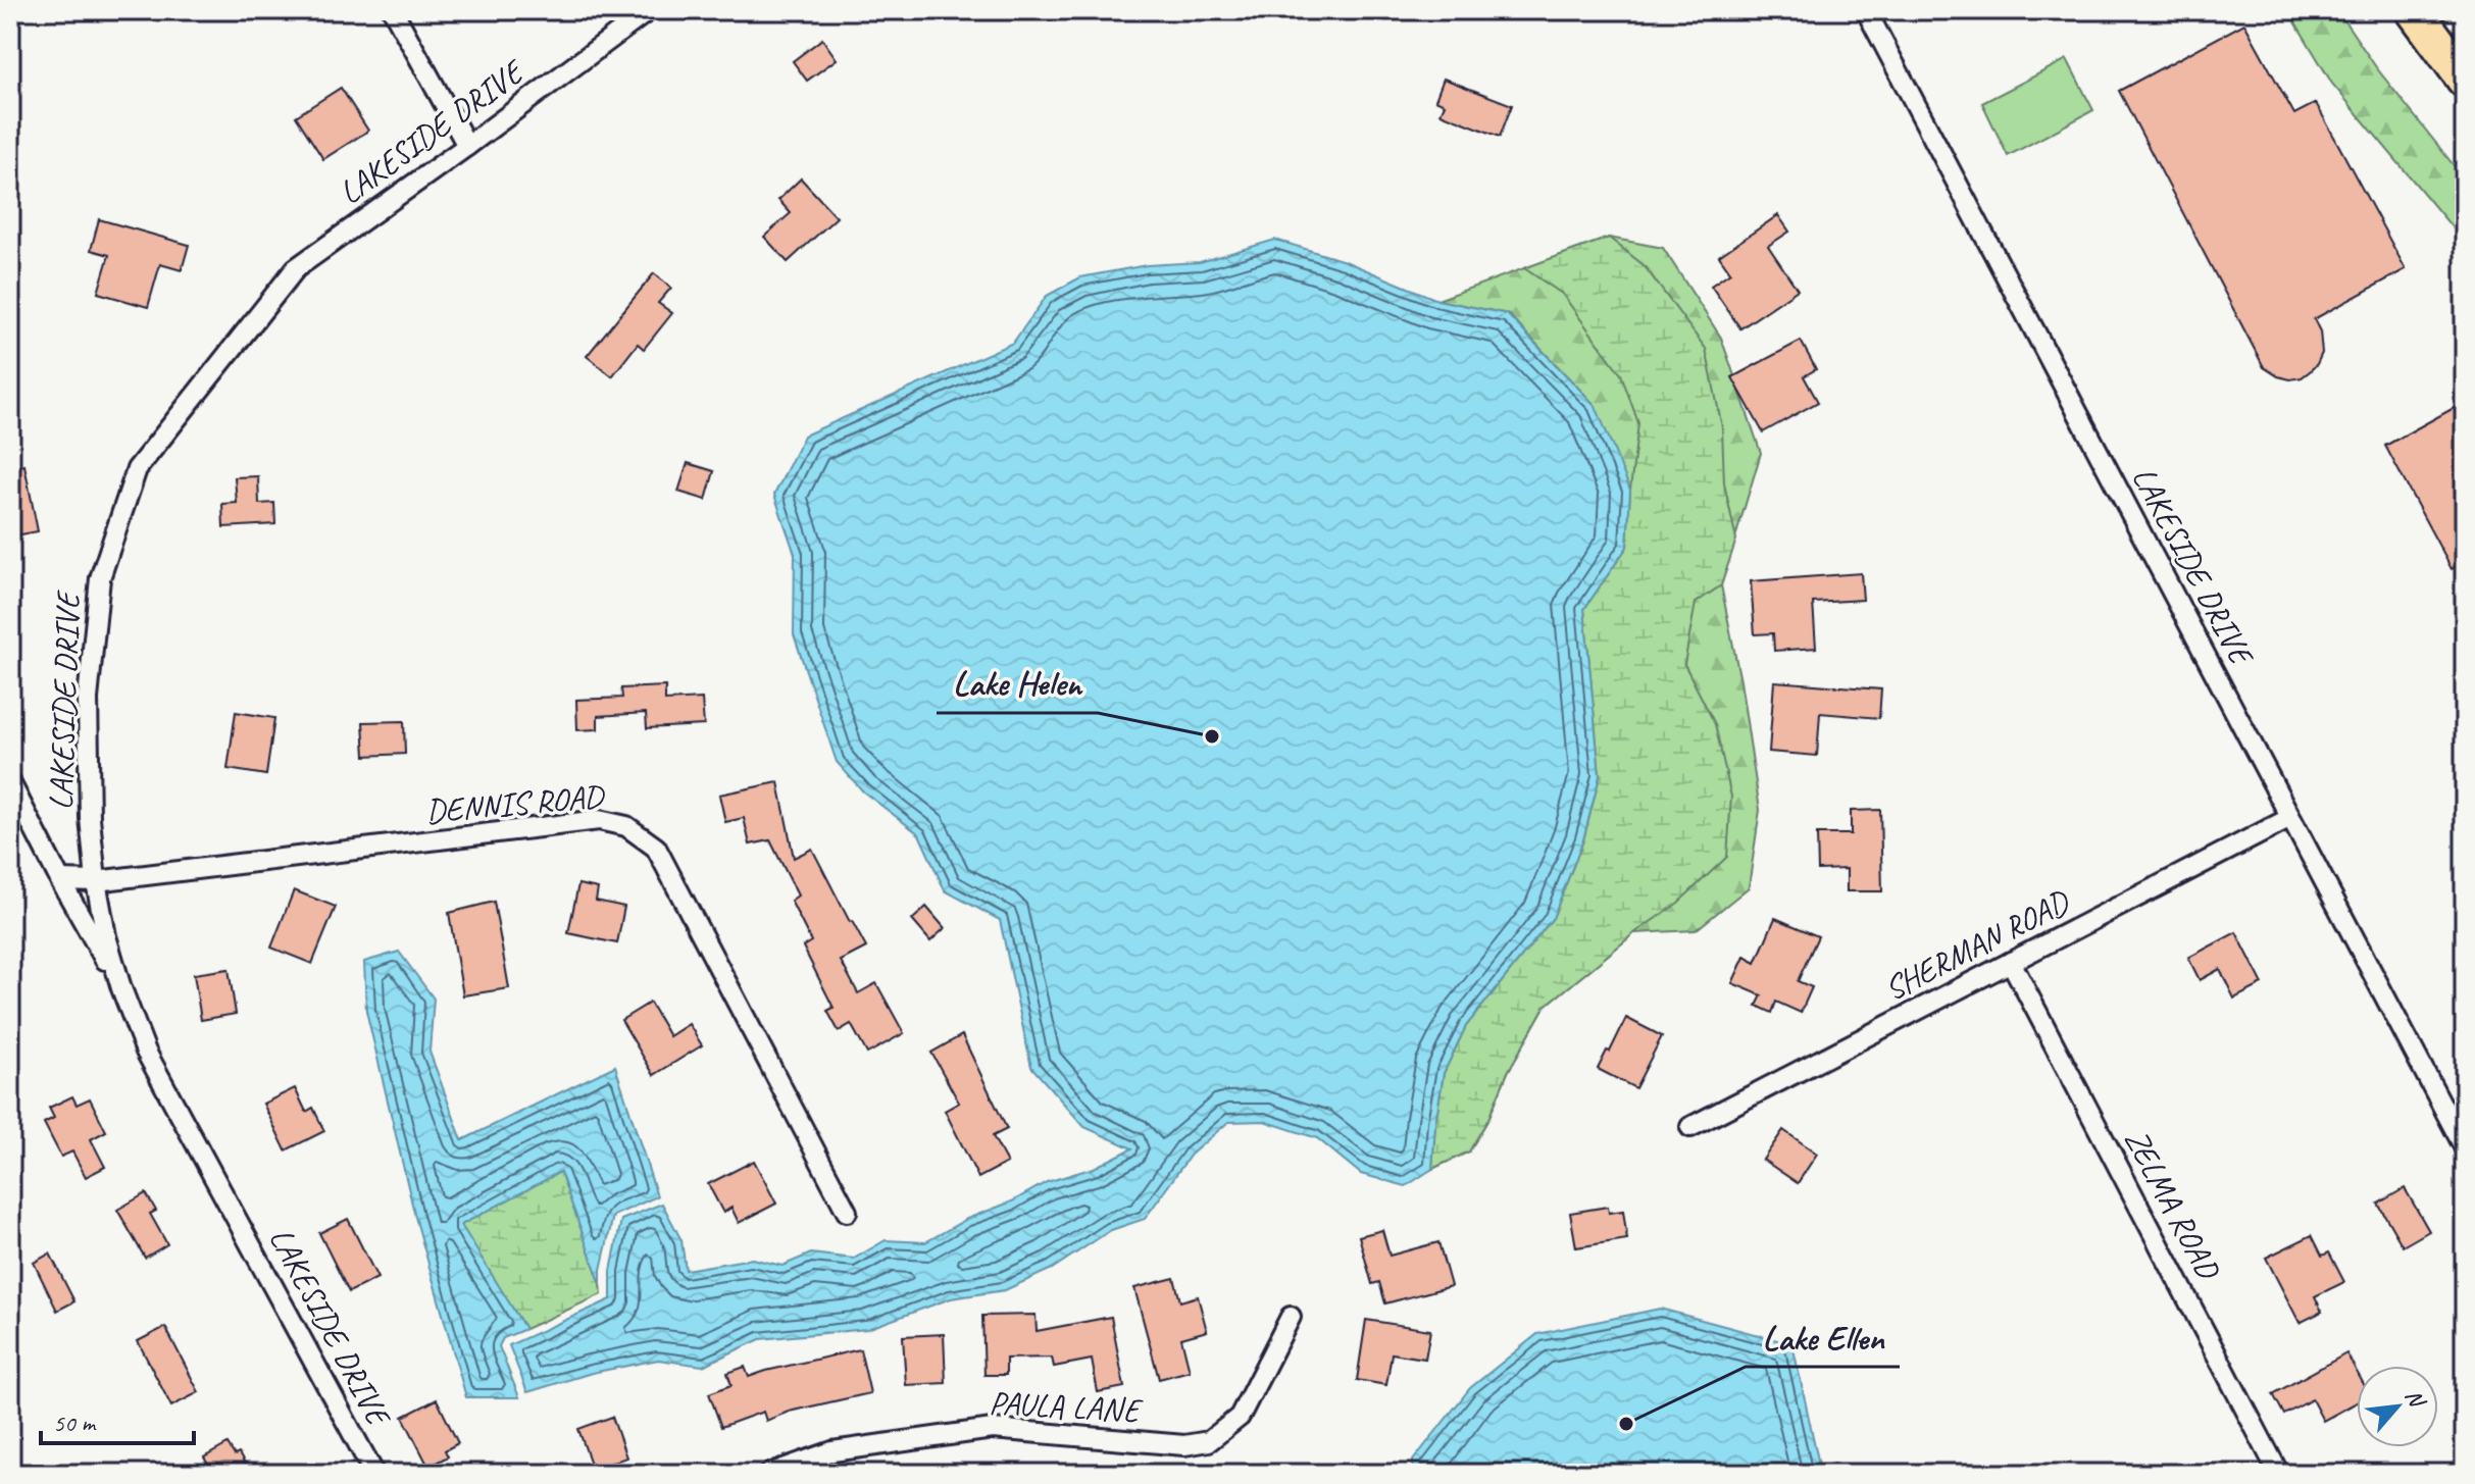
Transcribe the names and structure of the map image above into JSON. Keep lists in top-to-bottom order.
{
  "streets": {
    "street": [
      "LAKESIDE DRIVE",
      "DENNIS ROAD",
      "SHERMAN ROAD",
      "ZELMA ROAD",
      "PAULA LANE"
    ]
  },
  "crossings": [
    ["LAKESIDE DRIVE", "DENNIS ROAD"],
    ["LAKESIDE DRIVE", "SHERMAN ROAD"],
    ["SHERMAN ROAD", "ZELMA ROAD"]
  ],
  "places": ["Lake Helen", "Lake Ellen"],
  "scale_bar": "50 m",
  "north": "top right"
}
